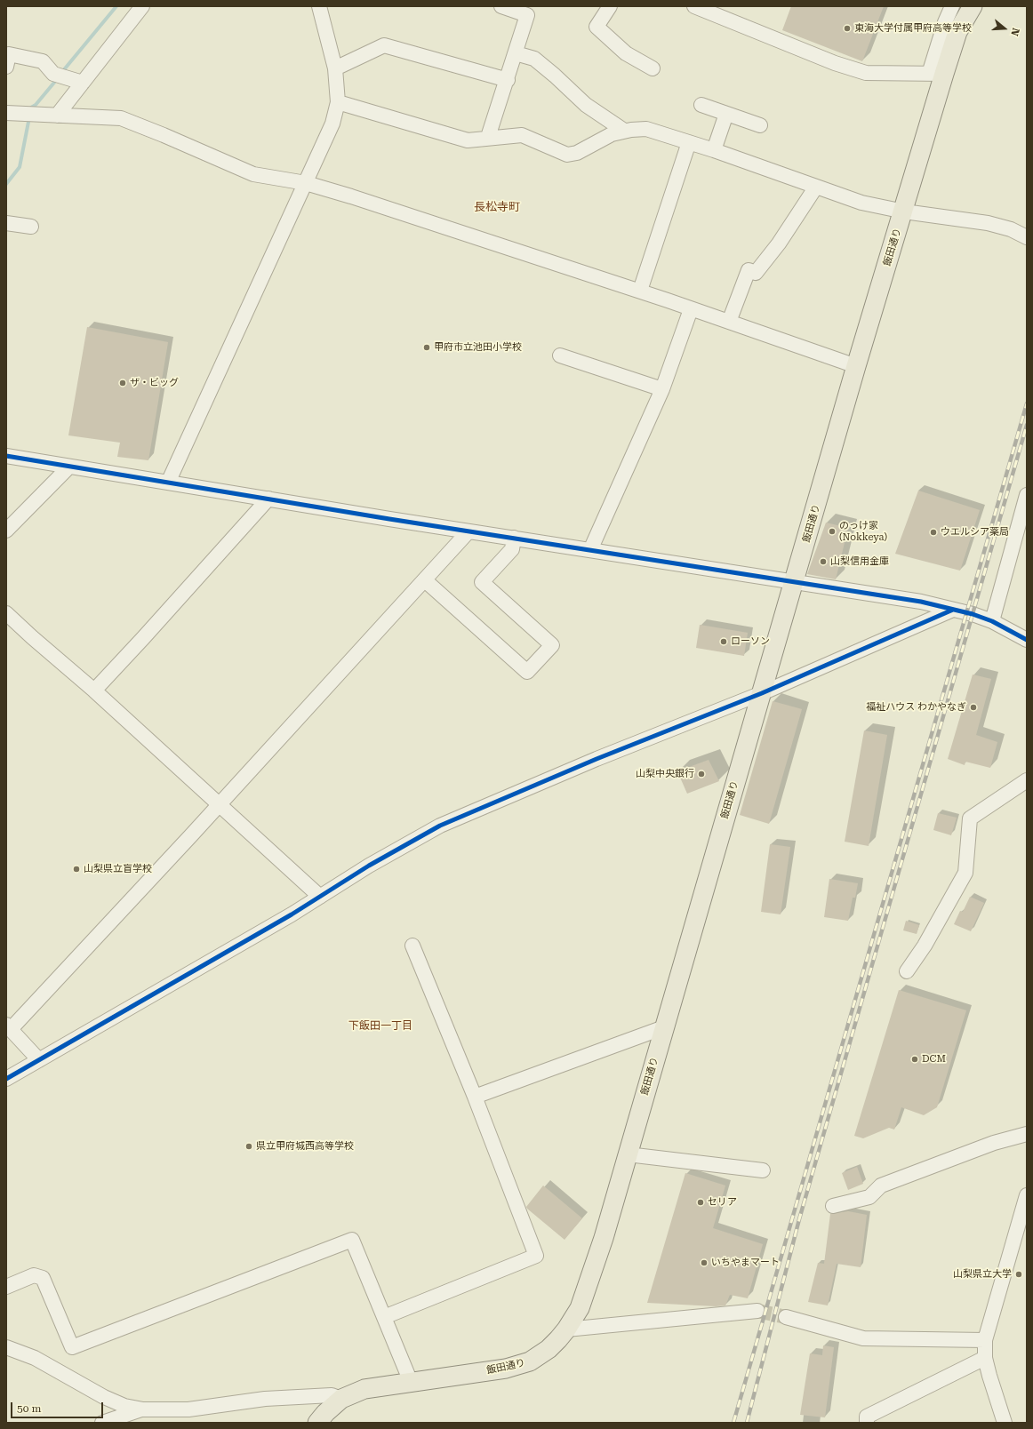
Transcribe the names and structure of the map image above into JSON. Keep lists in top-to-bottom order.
{
  "streets": {
    "main road": ["飯田通り"]
  },
  "districts": ["長松寺町", "下飯田一丁目"],
  "places": [
    "東海大学付属甲府高等学校",
    "甲府市立池田小学校",
    "ザ・ビッグ",
    "のっけ家 (Nokkeya)",
    "ウエルシア薬局",
    "山梨信用金庫",
    "ローソン",
    "福祉ハウス わかやなぎ",
    "山梨中央銀行",
    "山梨県立盲学校",
    "DCM",
    "県立甲府城西高等学校",
    "セリア",
    "いちやまマート",
    "山梨県立大学"
  ],
  "scale_bar": "50 m",
  "north": "right"
}
